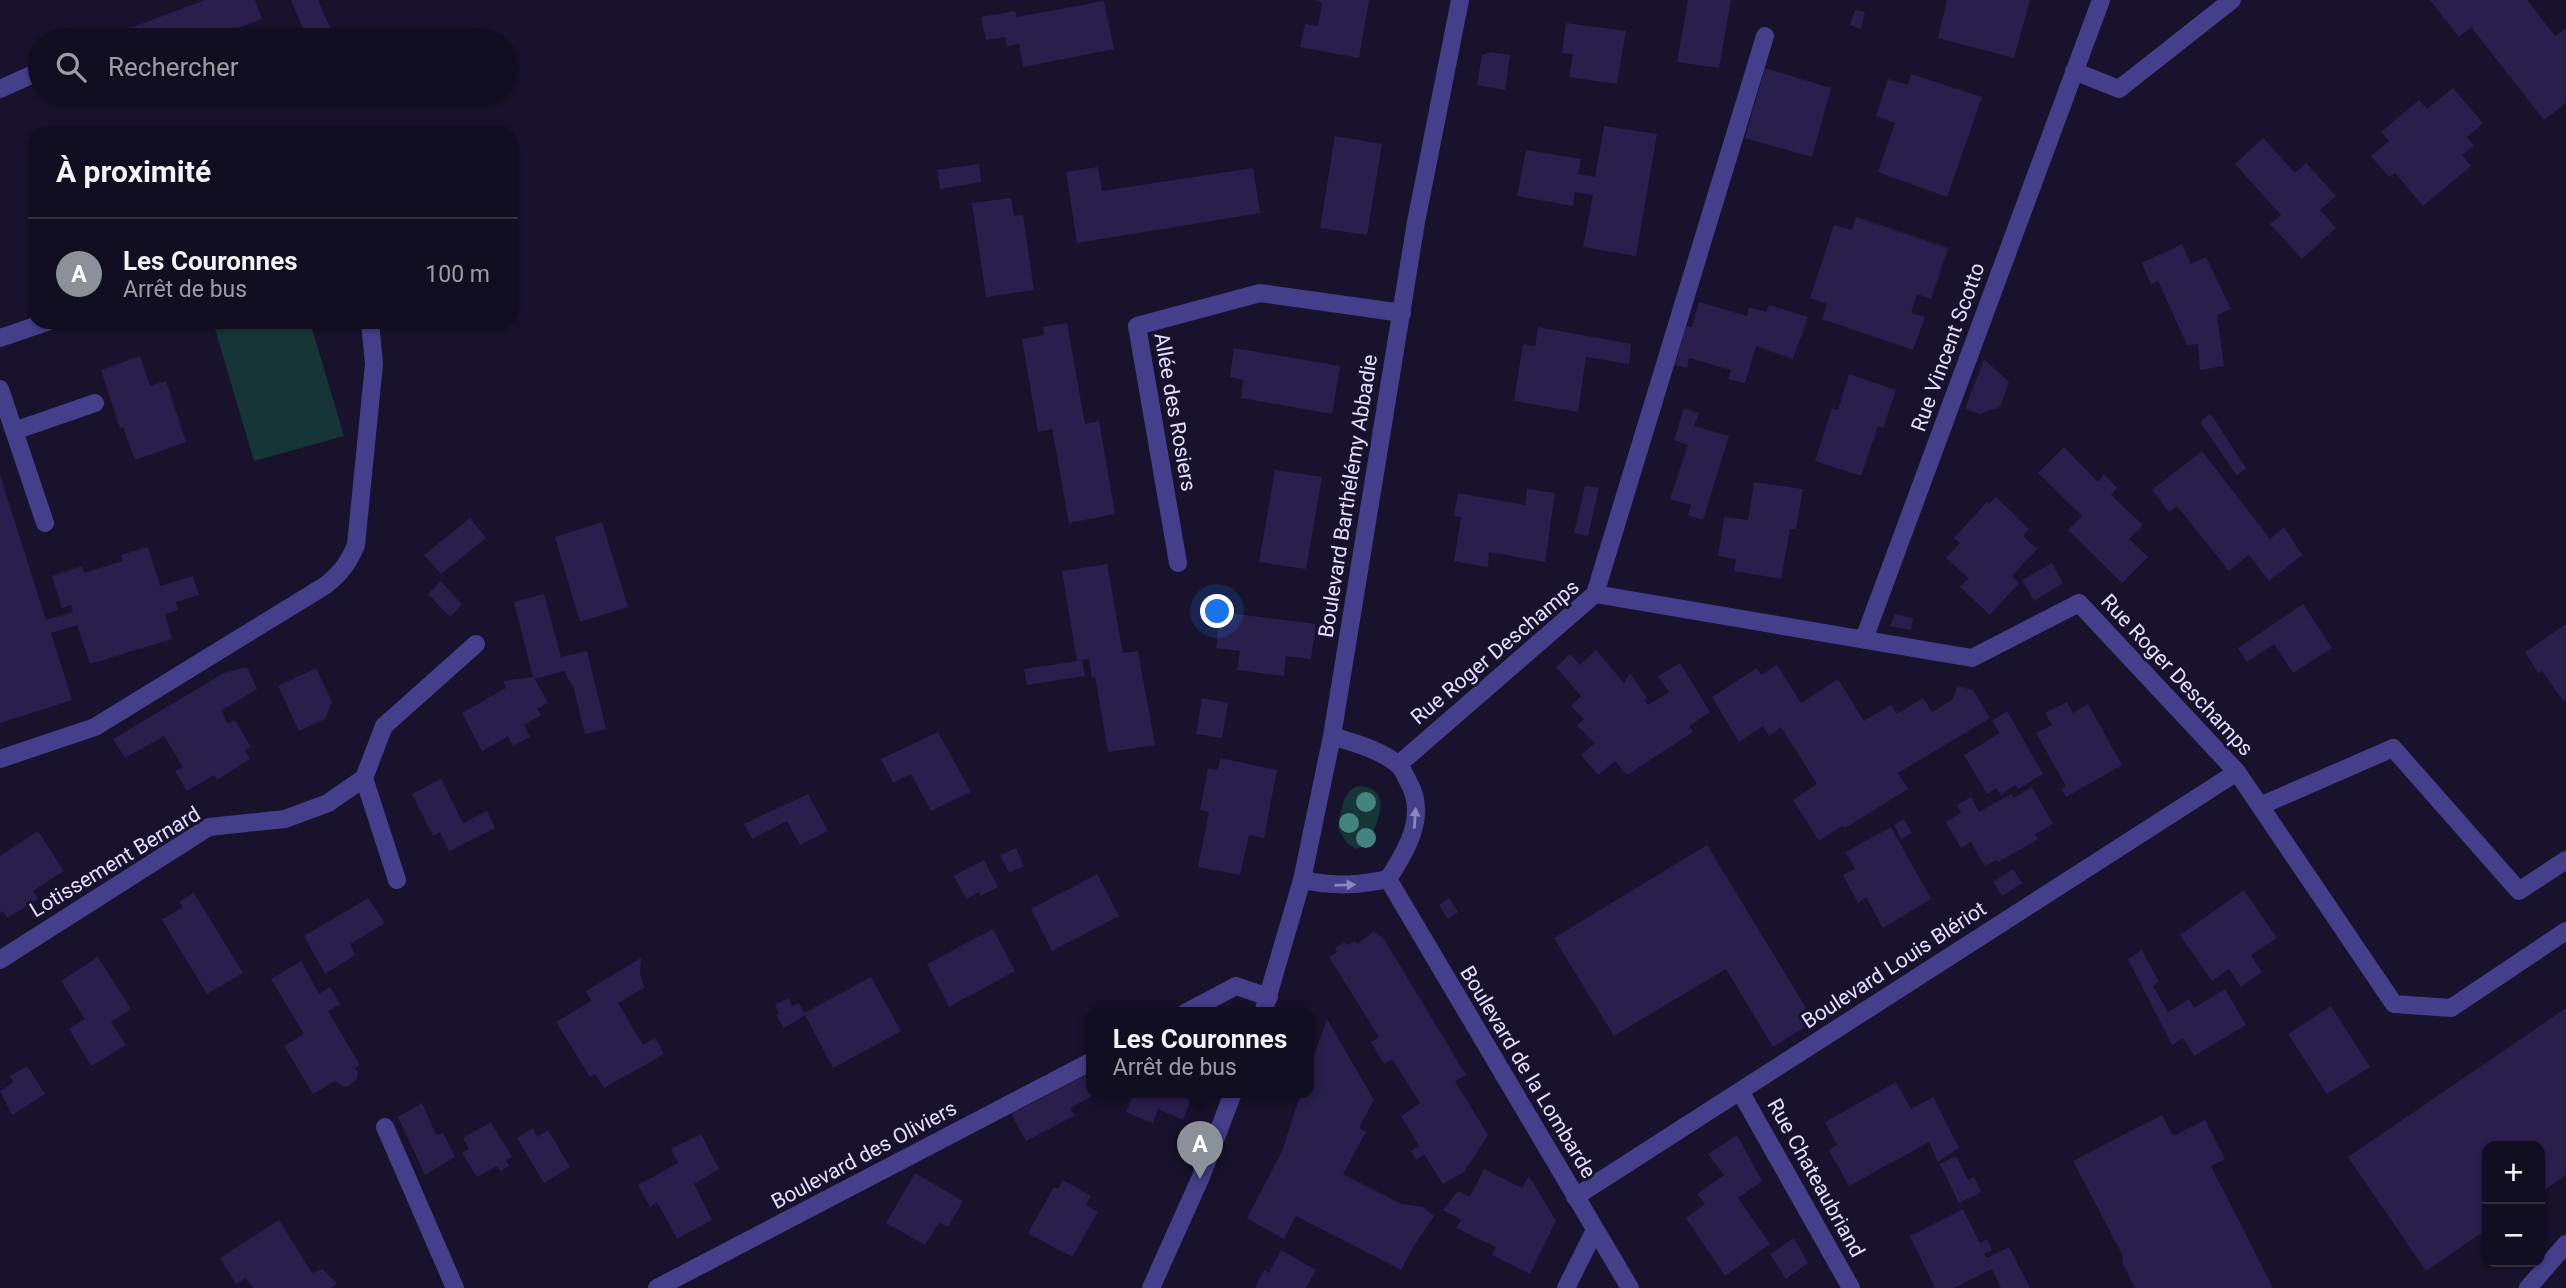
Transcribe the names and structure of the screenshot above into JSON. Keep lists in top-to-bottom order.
{
  "streets": {
    "street": [
      "Rue Vincent Scotto",
      "Allée des Rosiers",
      "Boulevard Barthélémy Abbadie",
      "Rue Roger Deschamps",
      "Lotissement Bernard",
      "Boulevard Louis Blériot",
      "Boulevard de la Lombarde",
      "Boulevard des Oliviers",
      "Rue Chateaubriand"
    ]
  },
  "crossings": [
    ["Rue Vincent Scotto", "Rue Roger Deschamps"],
    ["Allée des Rosiers", "Boulevard Barthélémy Abbadie"],
    ["Rue Roger Deschamps", "Boulevard Louis Blériot"],
    ["Boulevard Louis Blériot", "Boulevard de la Lombarde"],
    ["Boulevard Louis Blériot", "Rue Chateaubriand"]
  ],
  "page": {
    "search": "Rechercher",
    "heading": "À proximité",
    "list": [
      {
        "mark": "A",
        "name": "Les Couronnes",
        "note": "Arrêt de bus",
        "value": "100 m"
      }
    ],
    "popup": ["Les Couronnes", "Arrêt de bus"],
    "pins": "A",
    "map_buttons": ["+", "−"]
  }
}
